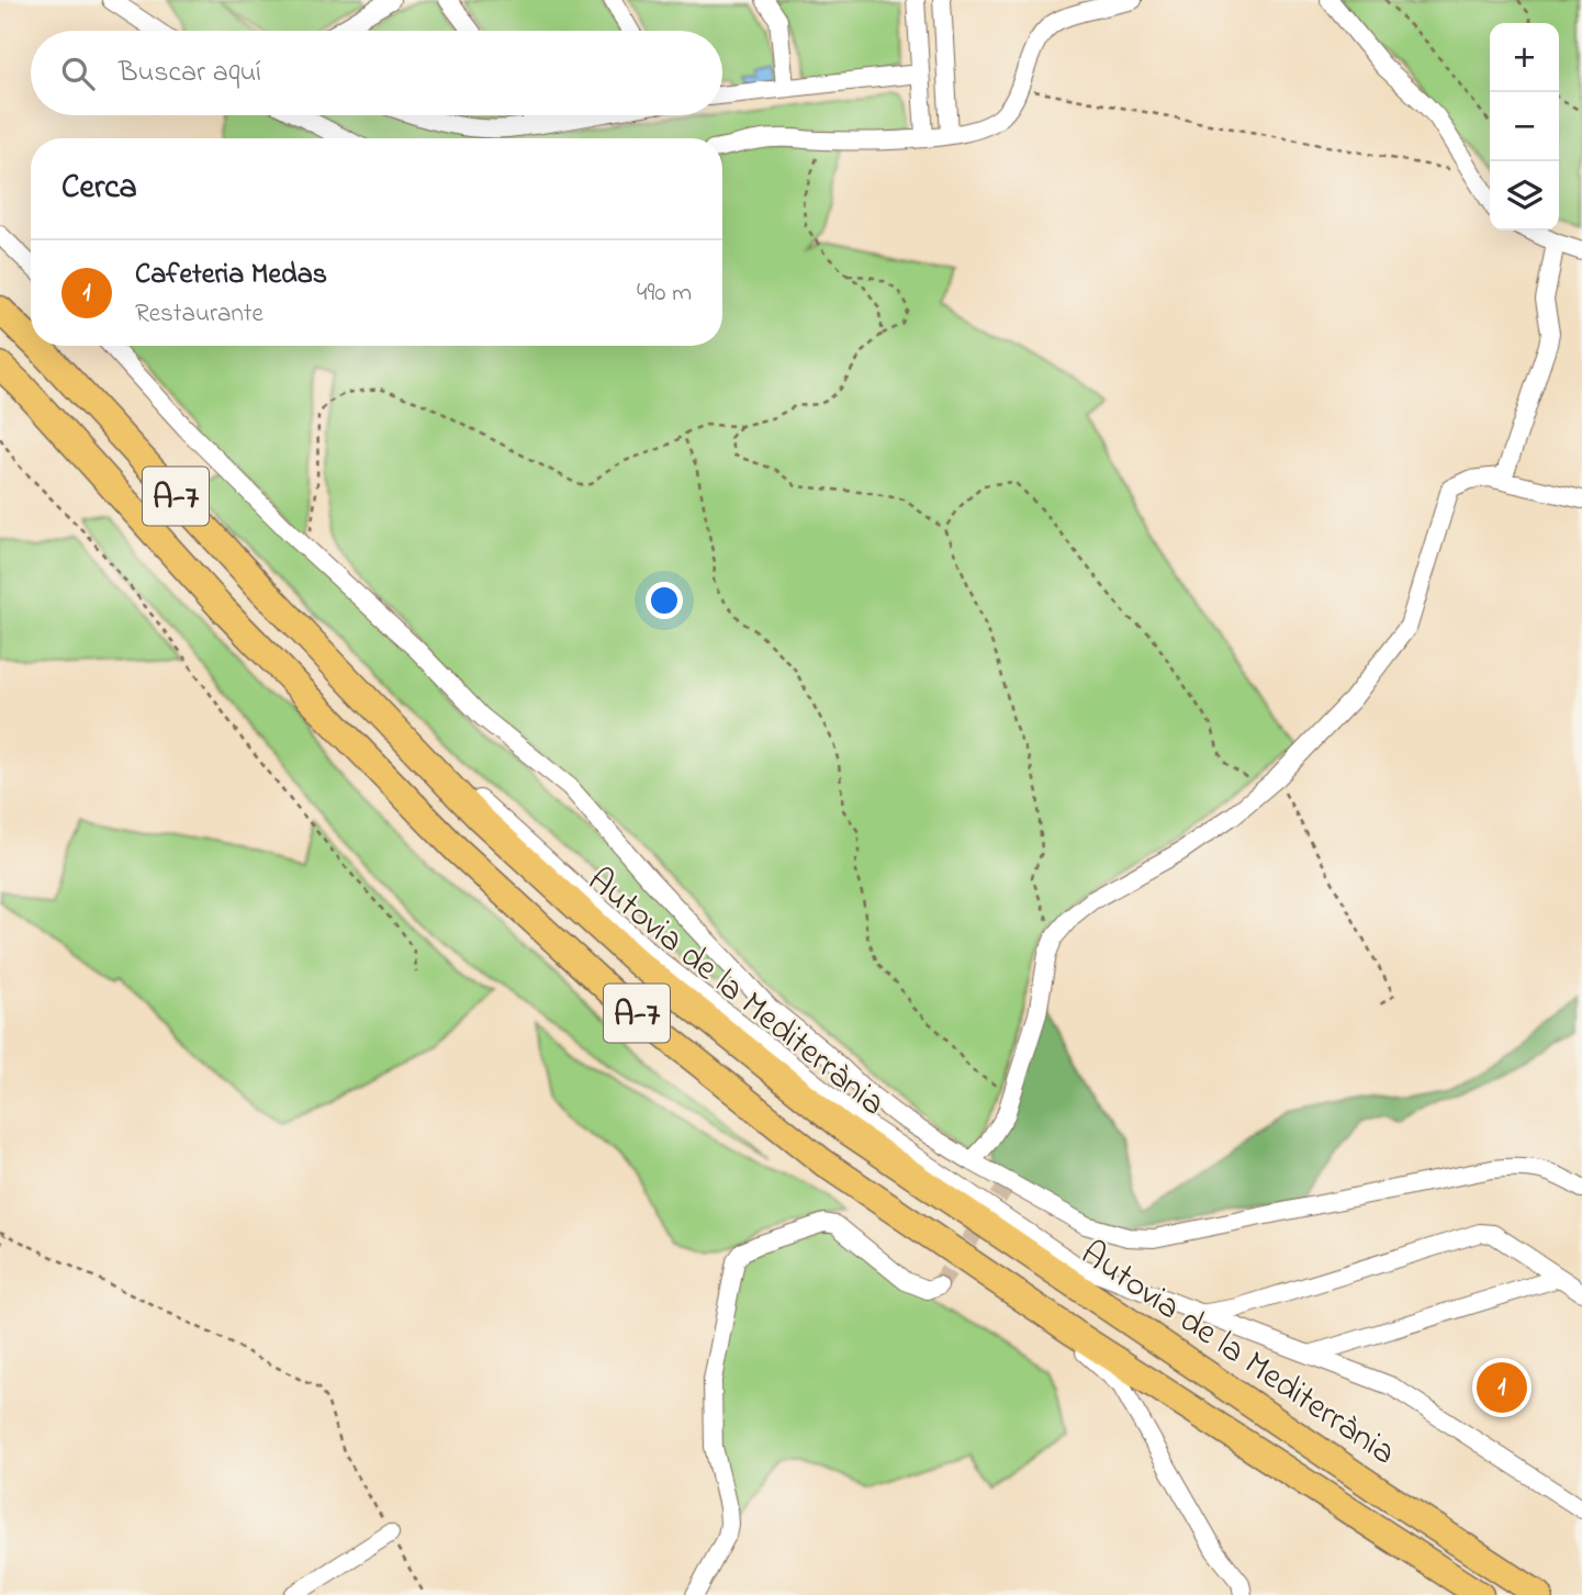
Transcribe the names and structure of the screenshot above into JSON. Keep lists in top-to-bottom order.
{
  "streets": {
    "highway": ["A-7", "Autovia de la Mediterrània"]
  },
  "page": {
    "map_buttons": ["+", "−"],
    "search": "Buscar aquí",
    "heading": "Cerca",
    "list": [
      {
        "mark": "1",
        "name": "Cafeteria Medas",
        "note": "Restaurante",
        "value": "490 m"
      }
    ],
    "pins": "1"
  }
}
